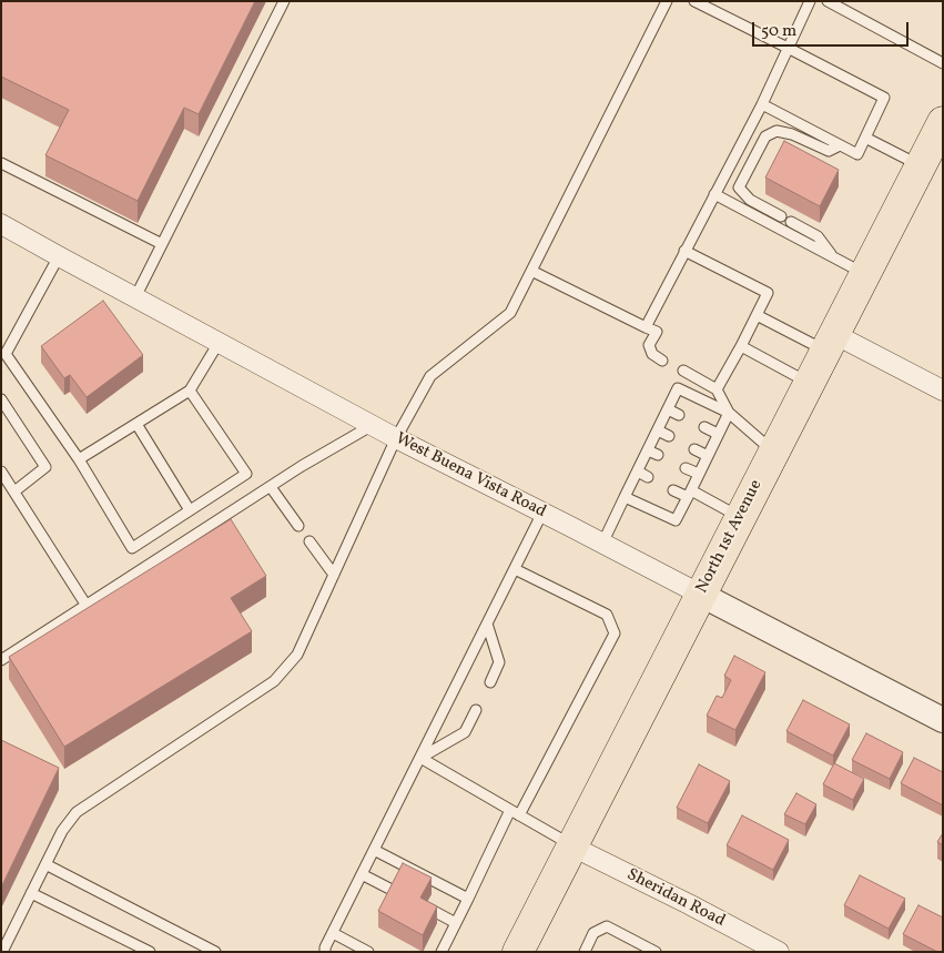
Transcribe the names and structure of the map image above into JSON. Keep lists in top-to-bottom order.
{
  "streets": {
    "main road": ["North 1st Avenue"],
    "street": ["West Buena Vista Road", "Sheridan Road"]
  },
  "crossings": [
    ["West Buena Vista Road", "North 1st Avenue"],
    ["North 1st Avenue", "Sheridan Road"]
  ],
  "scale_bar": "50 m"
}
